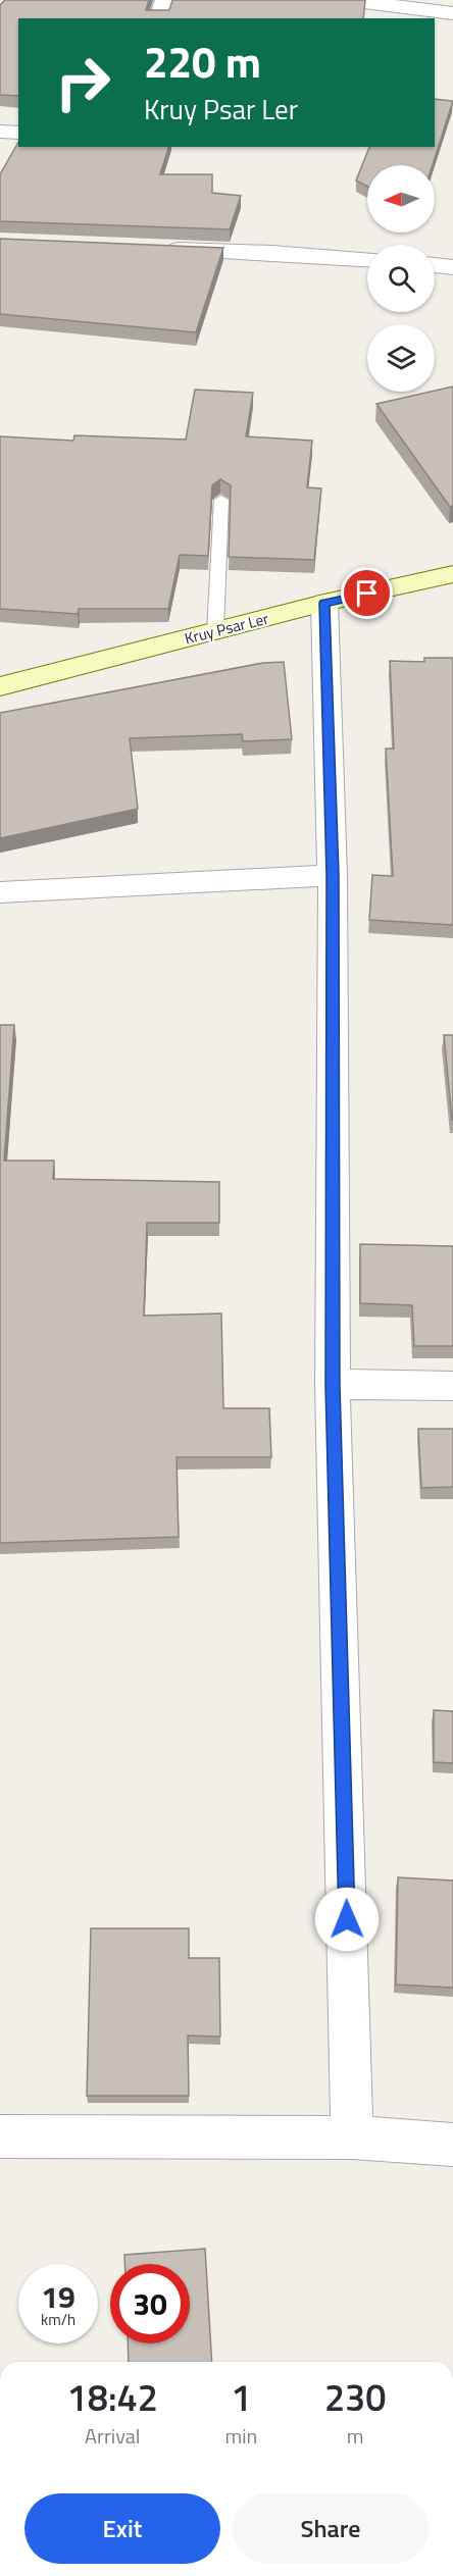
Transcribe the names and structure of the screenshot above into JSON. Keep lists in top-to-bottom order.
{
  "streets": {
    "street": ["Kruy Psar Ler"]
  },
  "north": "left",
  "page": {
    "turn": ["220 m", "Kruy Psar Ler"],
    "speed": "19 km/h",
    "limit": "30",
    "eta": [
      "18:42",
      "Arrival",
      "1",
      "min",
      "230",
      "m"
    ],
    "buttons": ["Exit", "Share"]
  }
}
